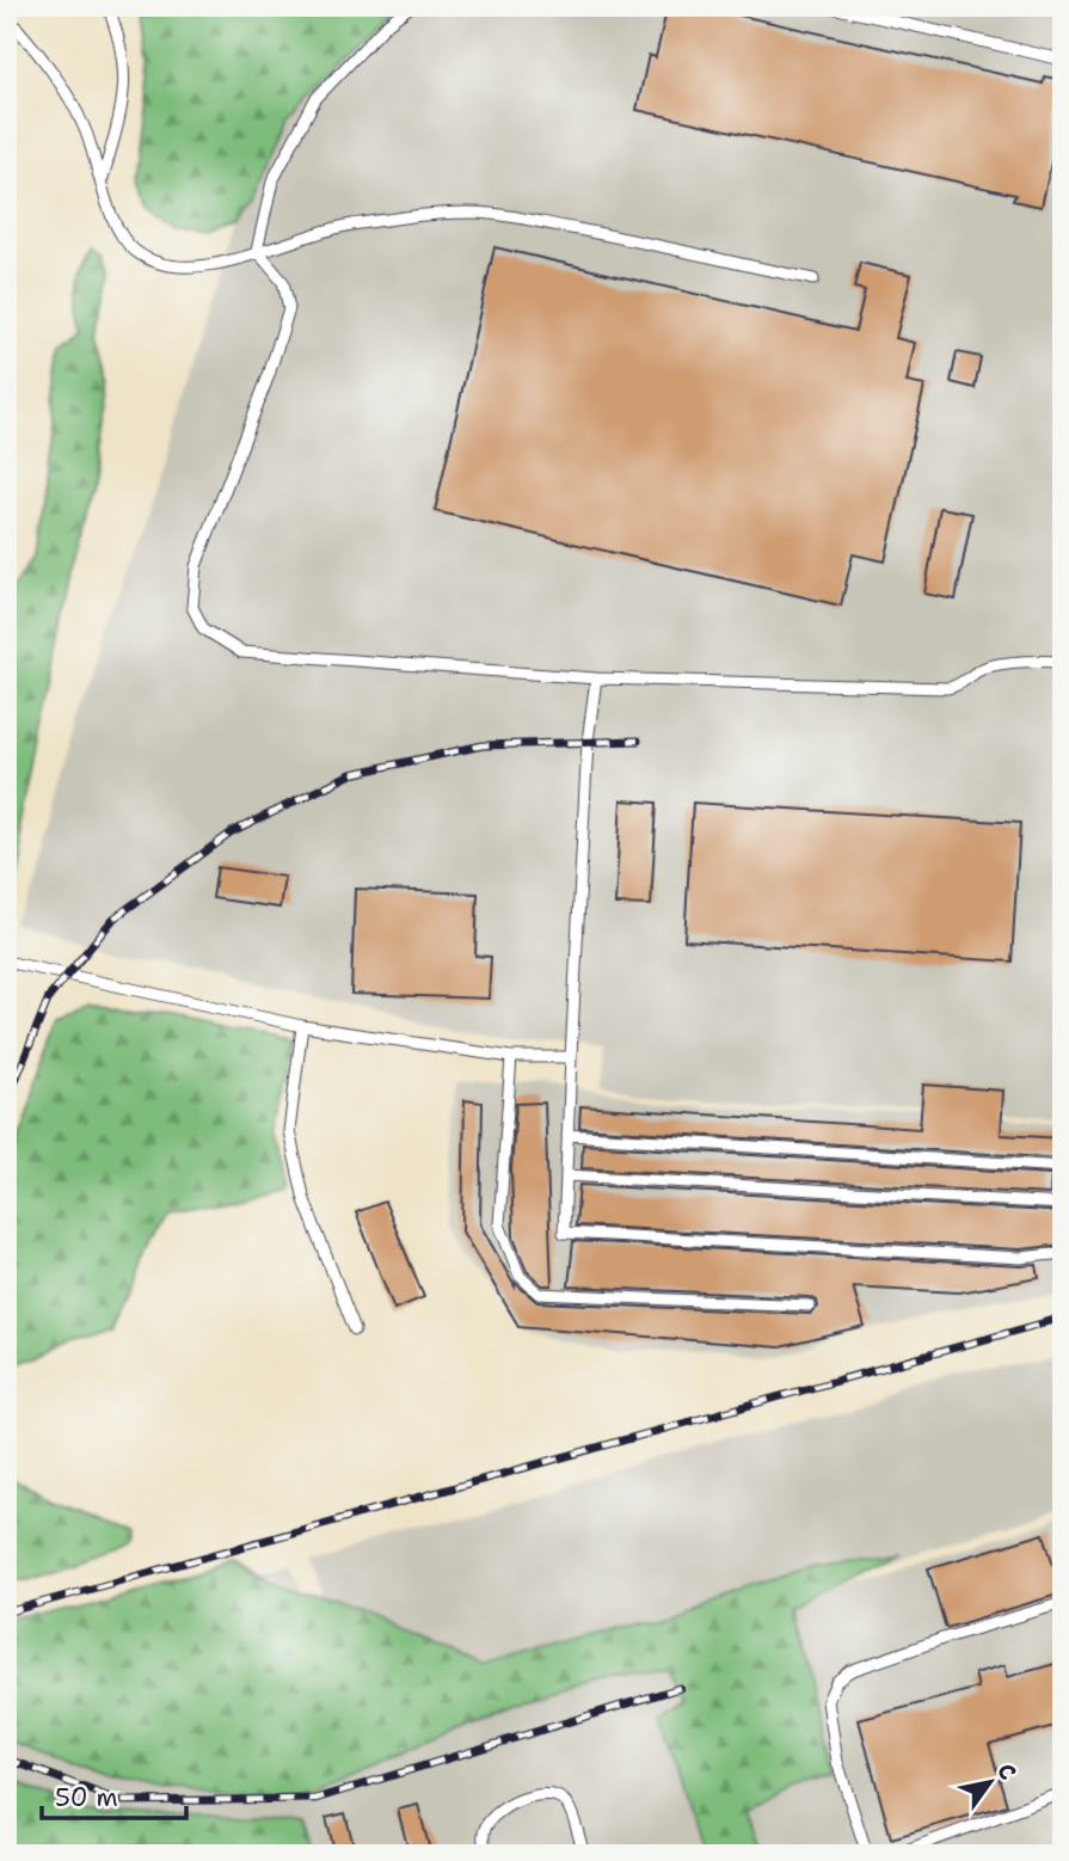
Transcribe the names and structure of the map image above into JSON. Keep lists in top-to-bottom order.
{
  "scale_bar": "50 m",
  "north": "top right"
}
